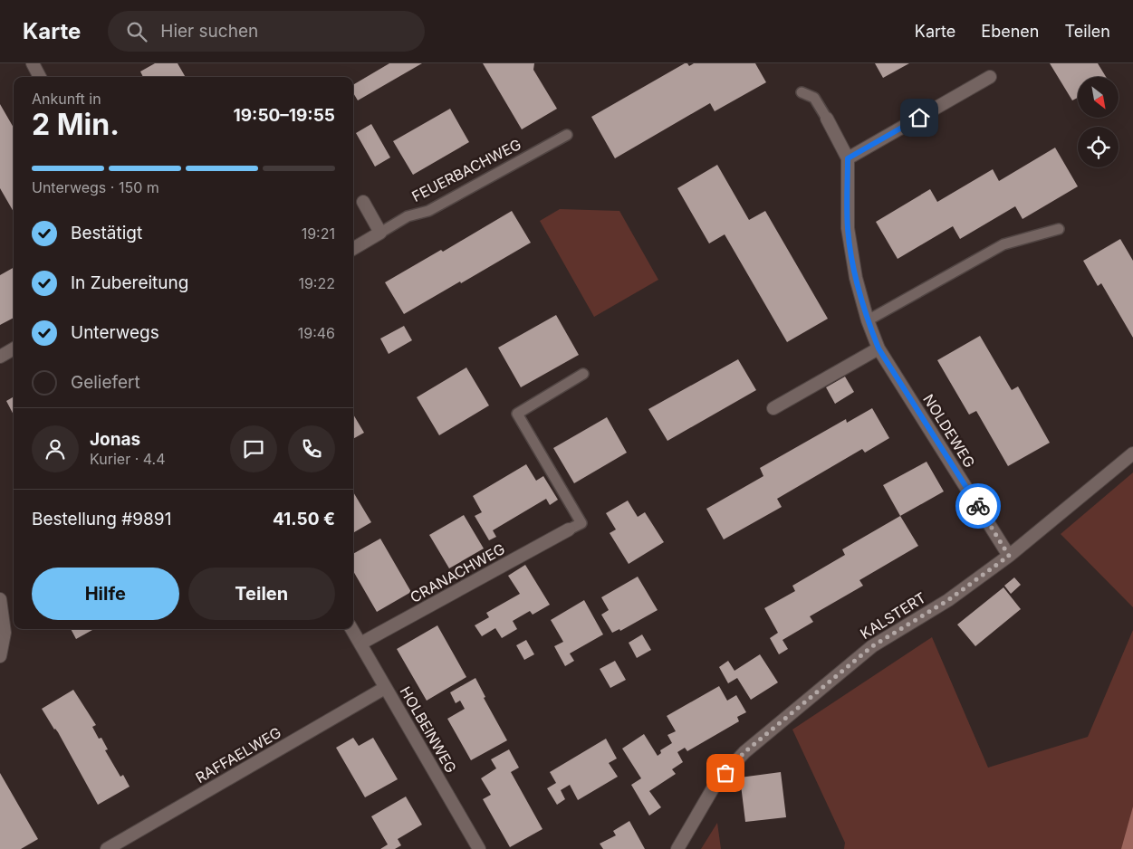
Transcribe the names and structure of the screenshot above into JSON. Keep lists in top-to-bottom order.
{
  "streets": {
    "street": [
      "FEUERBACHWEG",
      "NOLDEWEG",
      "CRANACHWEG",
      "KALSTERT",
      "HOLBEINWEG",
      "RAFFAELWEG"
    ]
  },
  "crossings": [
    ["NOLDEWEG", "KALSTERT"],
    ["CRANACHWEG", "HOLBEINWEG"],
    ["HOLBEINWEG", "RAFFAELWEG"]
  ],
  "north": "bottom right",
  "page": {
    "header": "Karte",
    "search": "Hier suchen",
    "nav": ["Karte", "Ebenen", "Teilen"],
    "heading": ["2 Min.", "Ankunft in", "19:50–19:55"],
    "panel": [
      "Jonas",
      "Kurier · 4.4",
      "Bestellung #9891",
      "41.50 €"
    ],
    "bar": "Unterwegs · 150 m",
    "list": [
      ["Bestätigt", "19:21"],
      ["In Zubereitung", "19:22"],
      ["Unterwegs", "19:46"],
      "Geliefert"
    ],
    "buttons": ["Hilfe", "Teilen"]
  }
}
